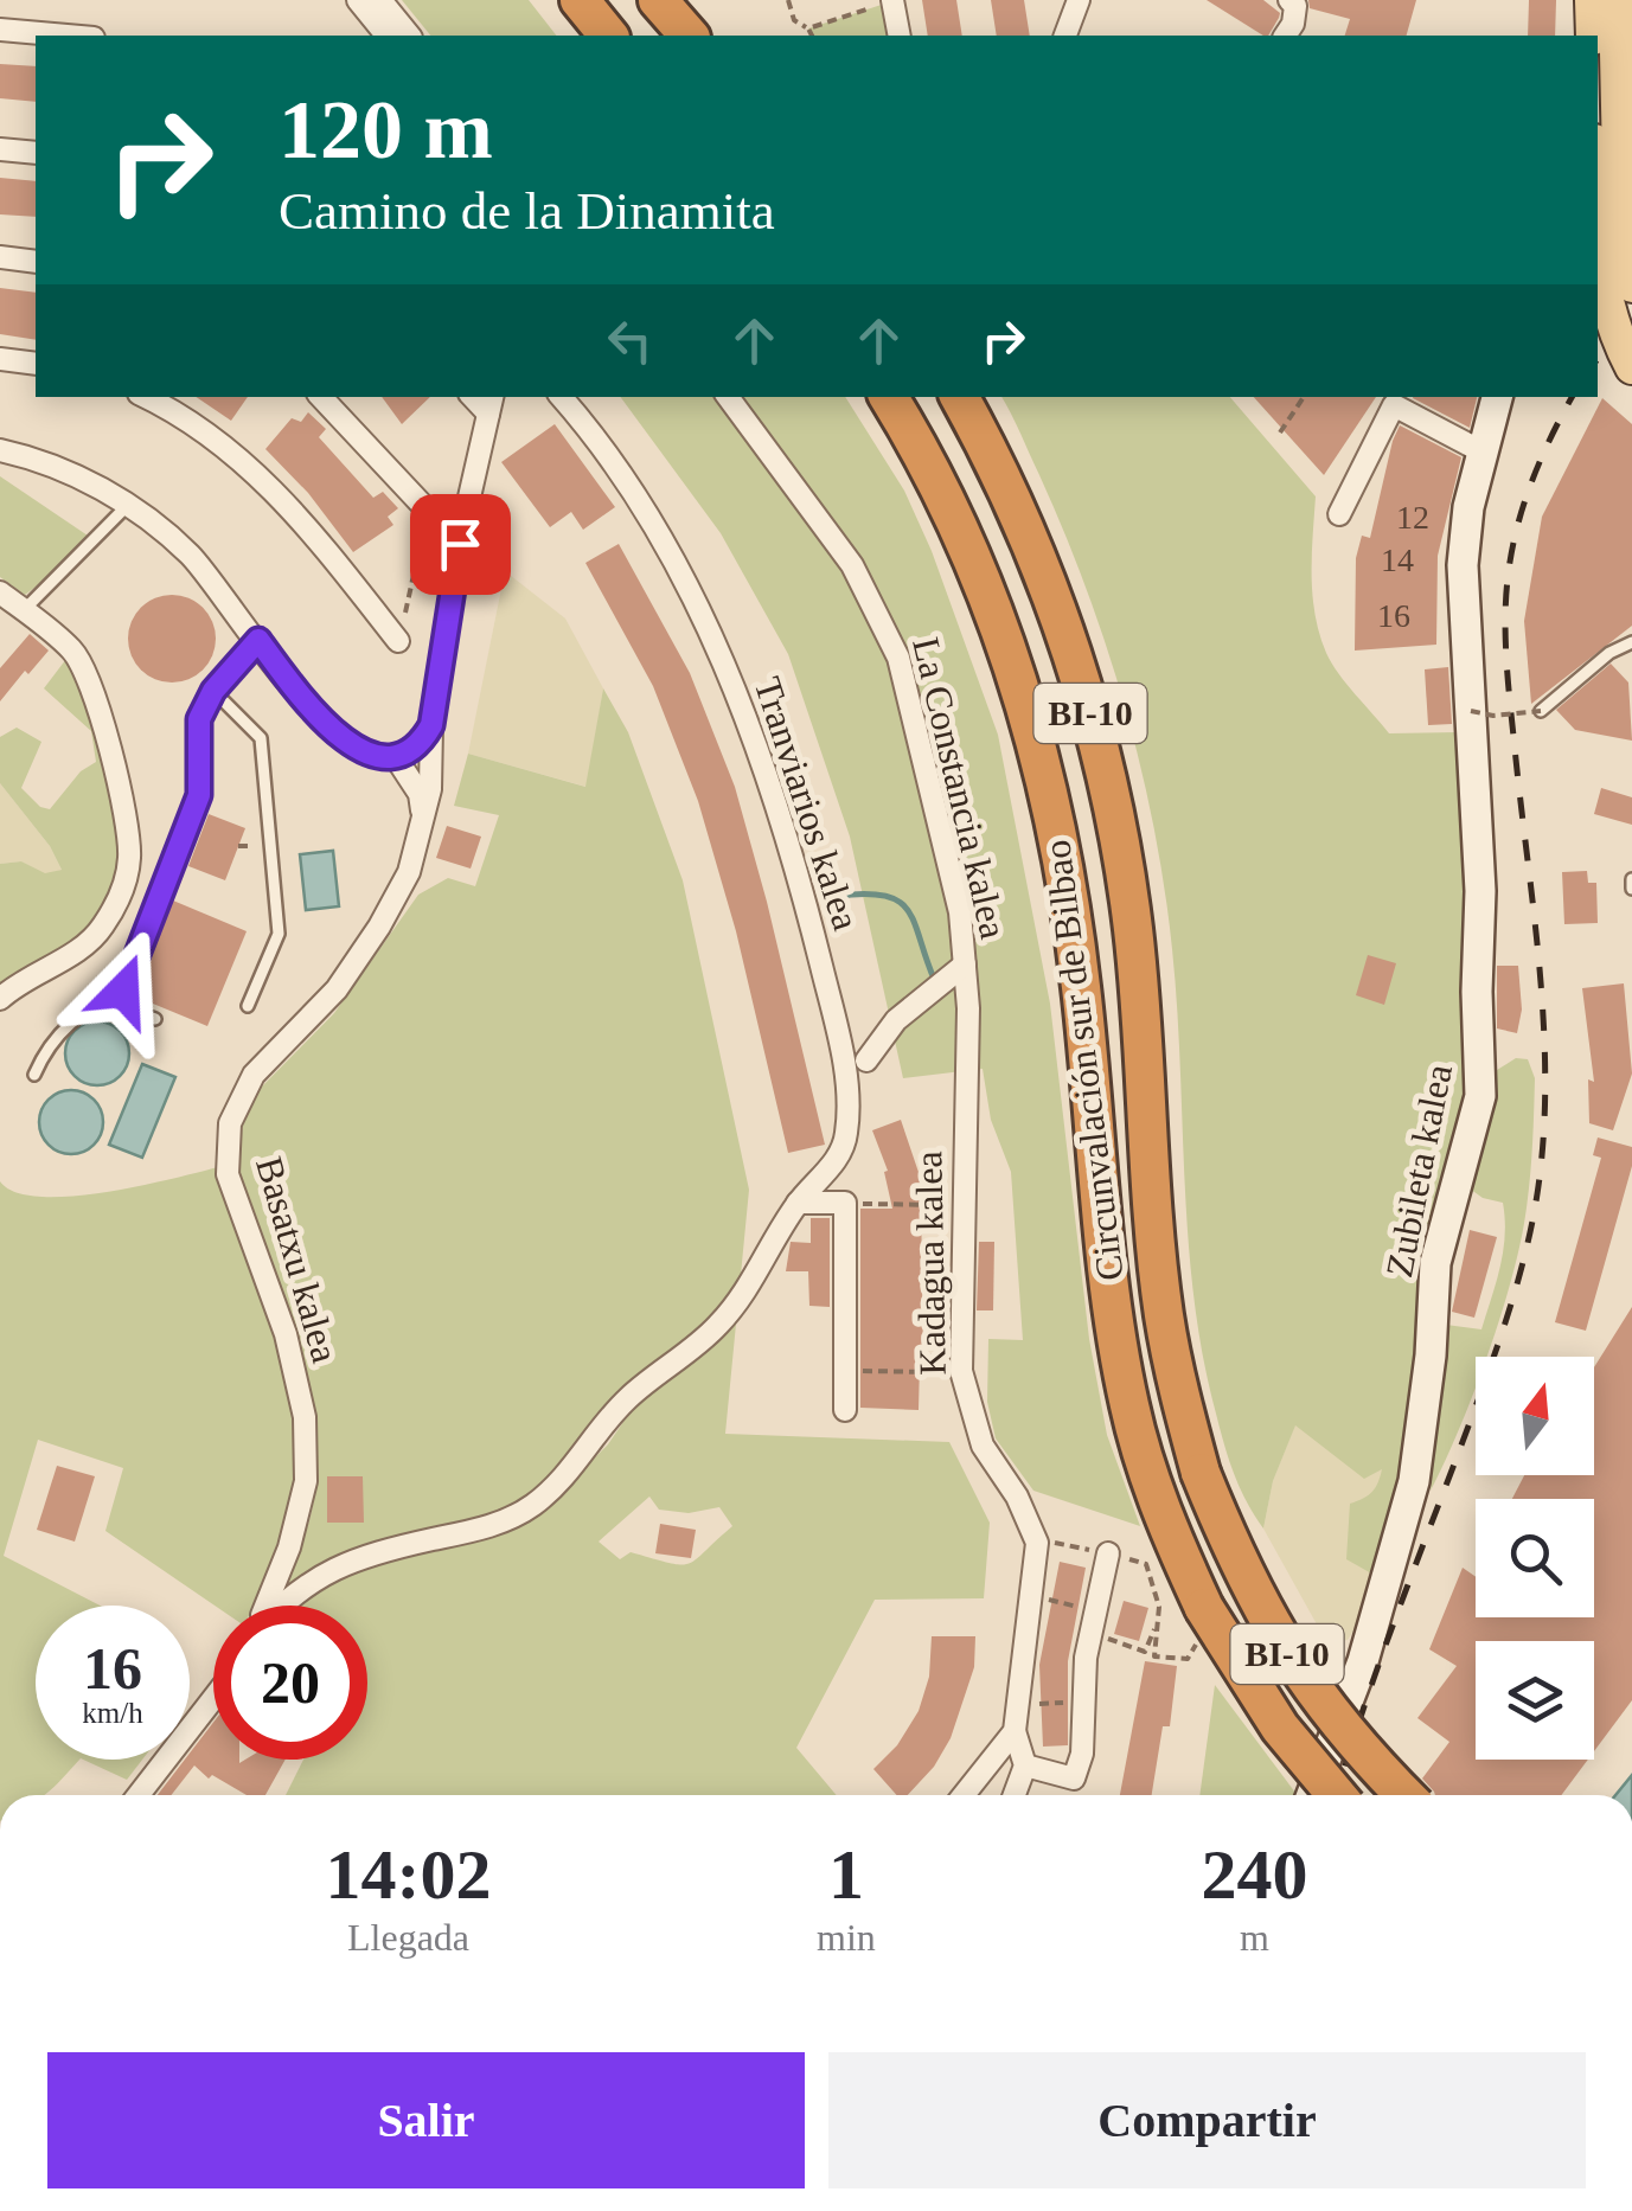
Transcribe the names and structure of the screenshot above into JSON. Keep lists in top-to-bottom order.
{
  "streets": {
    "highway": ["BI-10", "Circunvalación sur de Bilbao"],
    "street": [
      "La Constancia kalea",
      "Tranviarios kalea",
      "Zubileta kalea",
      "Basatxu kalea",
      "Kadagua kalea"
    ]
  },
  "crossings": [
    ["La Constancia kalea", "Kadagua kalea"]
  ],
  "house_numbers": ["12", "14", "16"],
  "north": "top",
  "page": {
    "turn": ["120 m", "Camino de la Dinamita"],
    "speed": "16 km/h",
    "limit": "20",
    "eta": [
      "14:02",
      "Llegada",
      "1",
      "min",
      "240",
      "m"
    ],
    "buttons": ["Salir", "Compartir"]
  }
}
